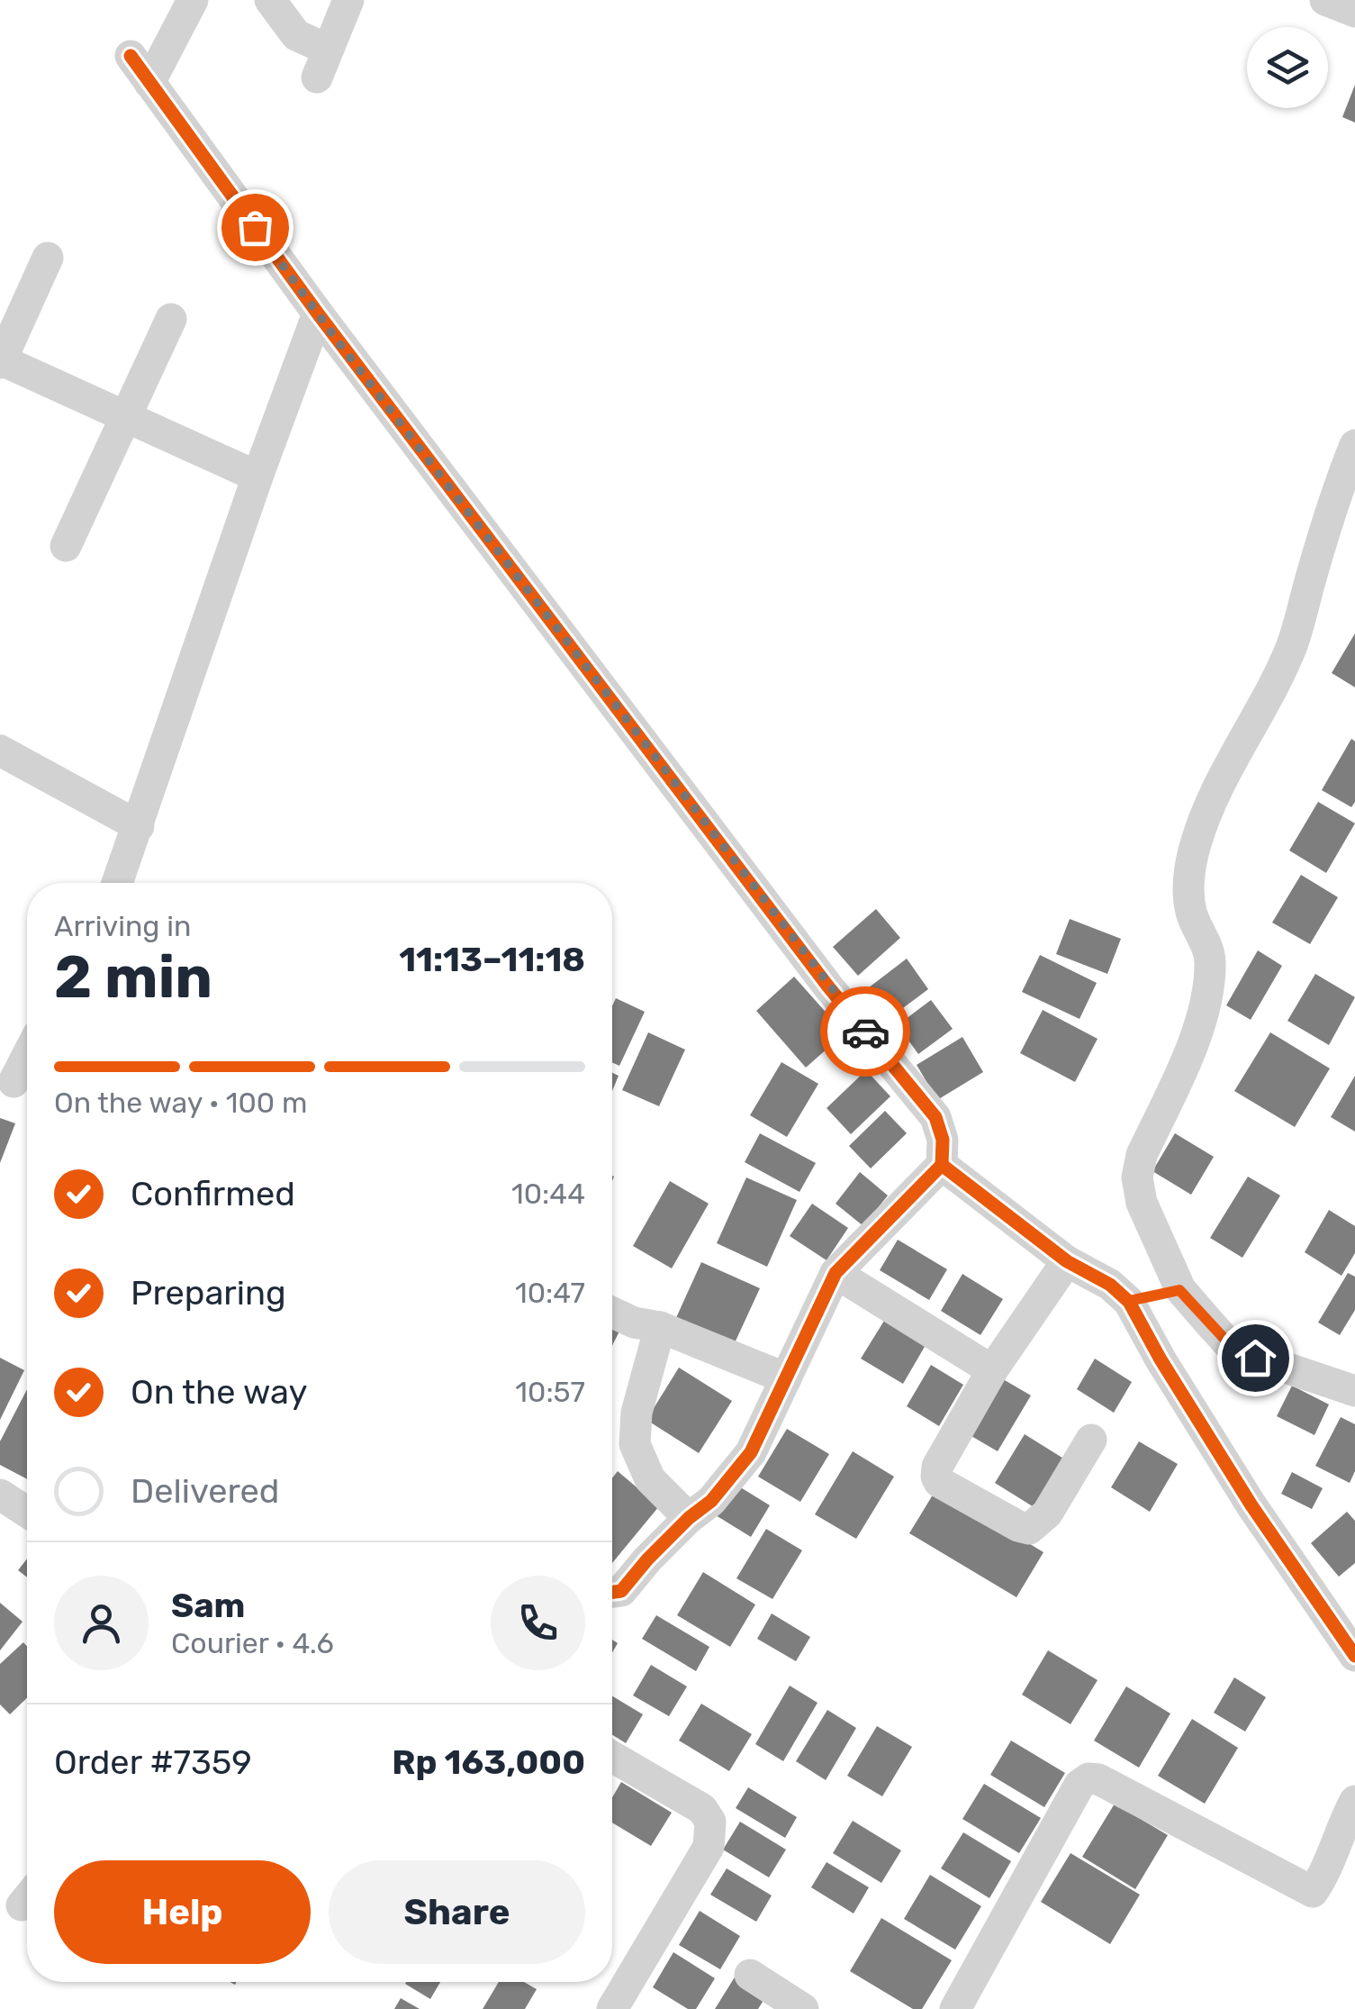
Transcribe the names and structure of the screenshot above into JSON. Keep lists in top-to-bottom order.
{
  "page": {
    "heading": ["2 min", "Arriving in", "11:13–11:18"],
    "panel": [
      "Sam",
      "Courier · 4.6",
      "Order #7359",
      "Rp 163,000"
    ],
    "bar": "On the way · 100 m",
    "list": [
      ["Confirmed", "10:44"],
      ["Preparing", "10:47"],
      ["On the way", "10:57"],
      "Delivered"
    ],
    "buttons": ["Help", "Share"]
  }
}
